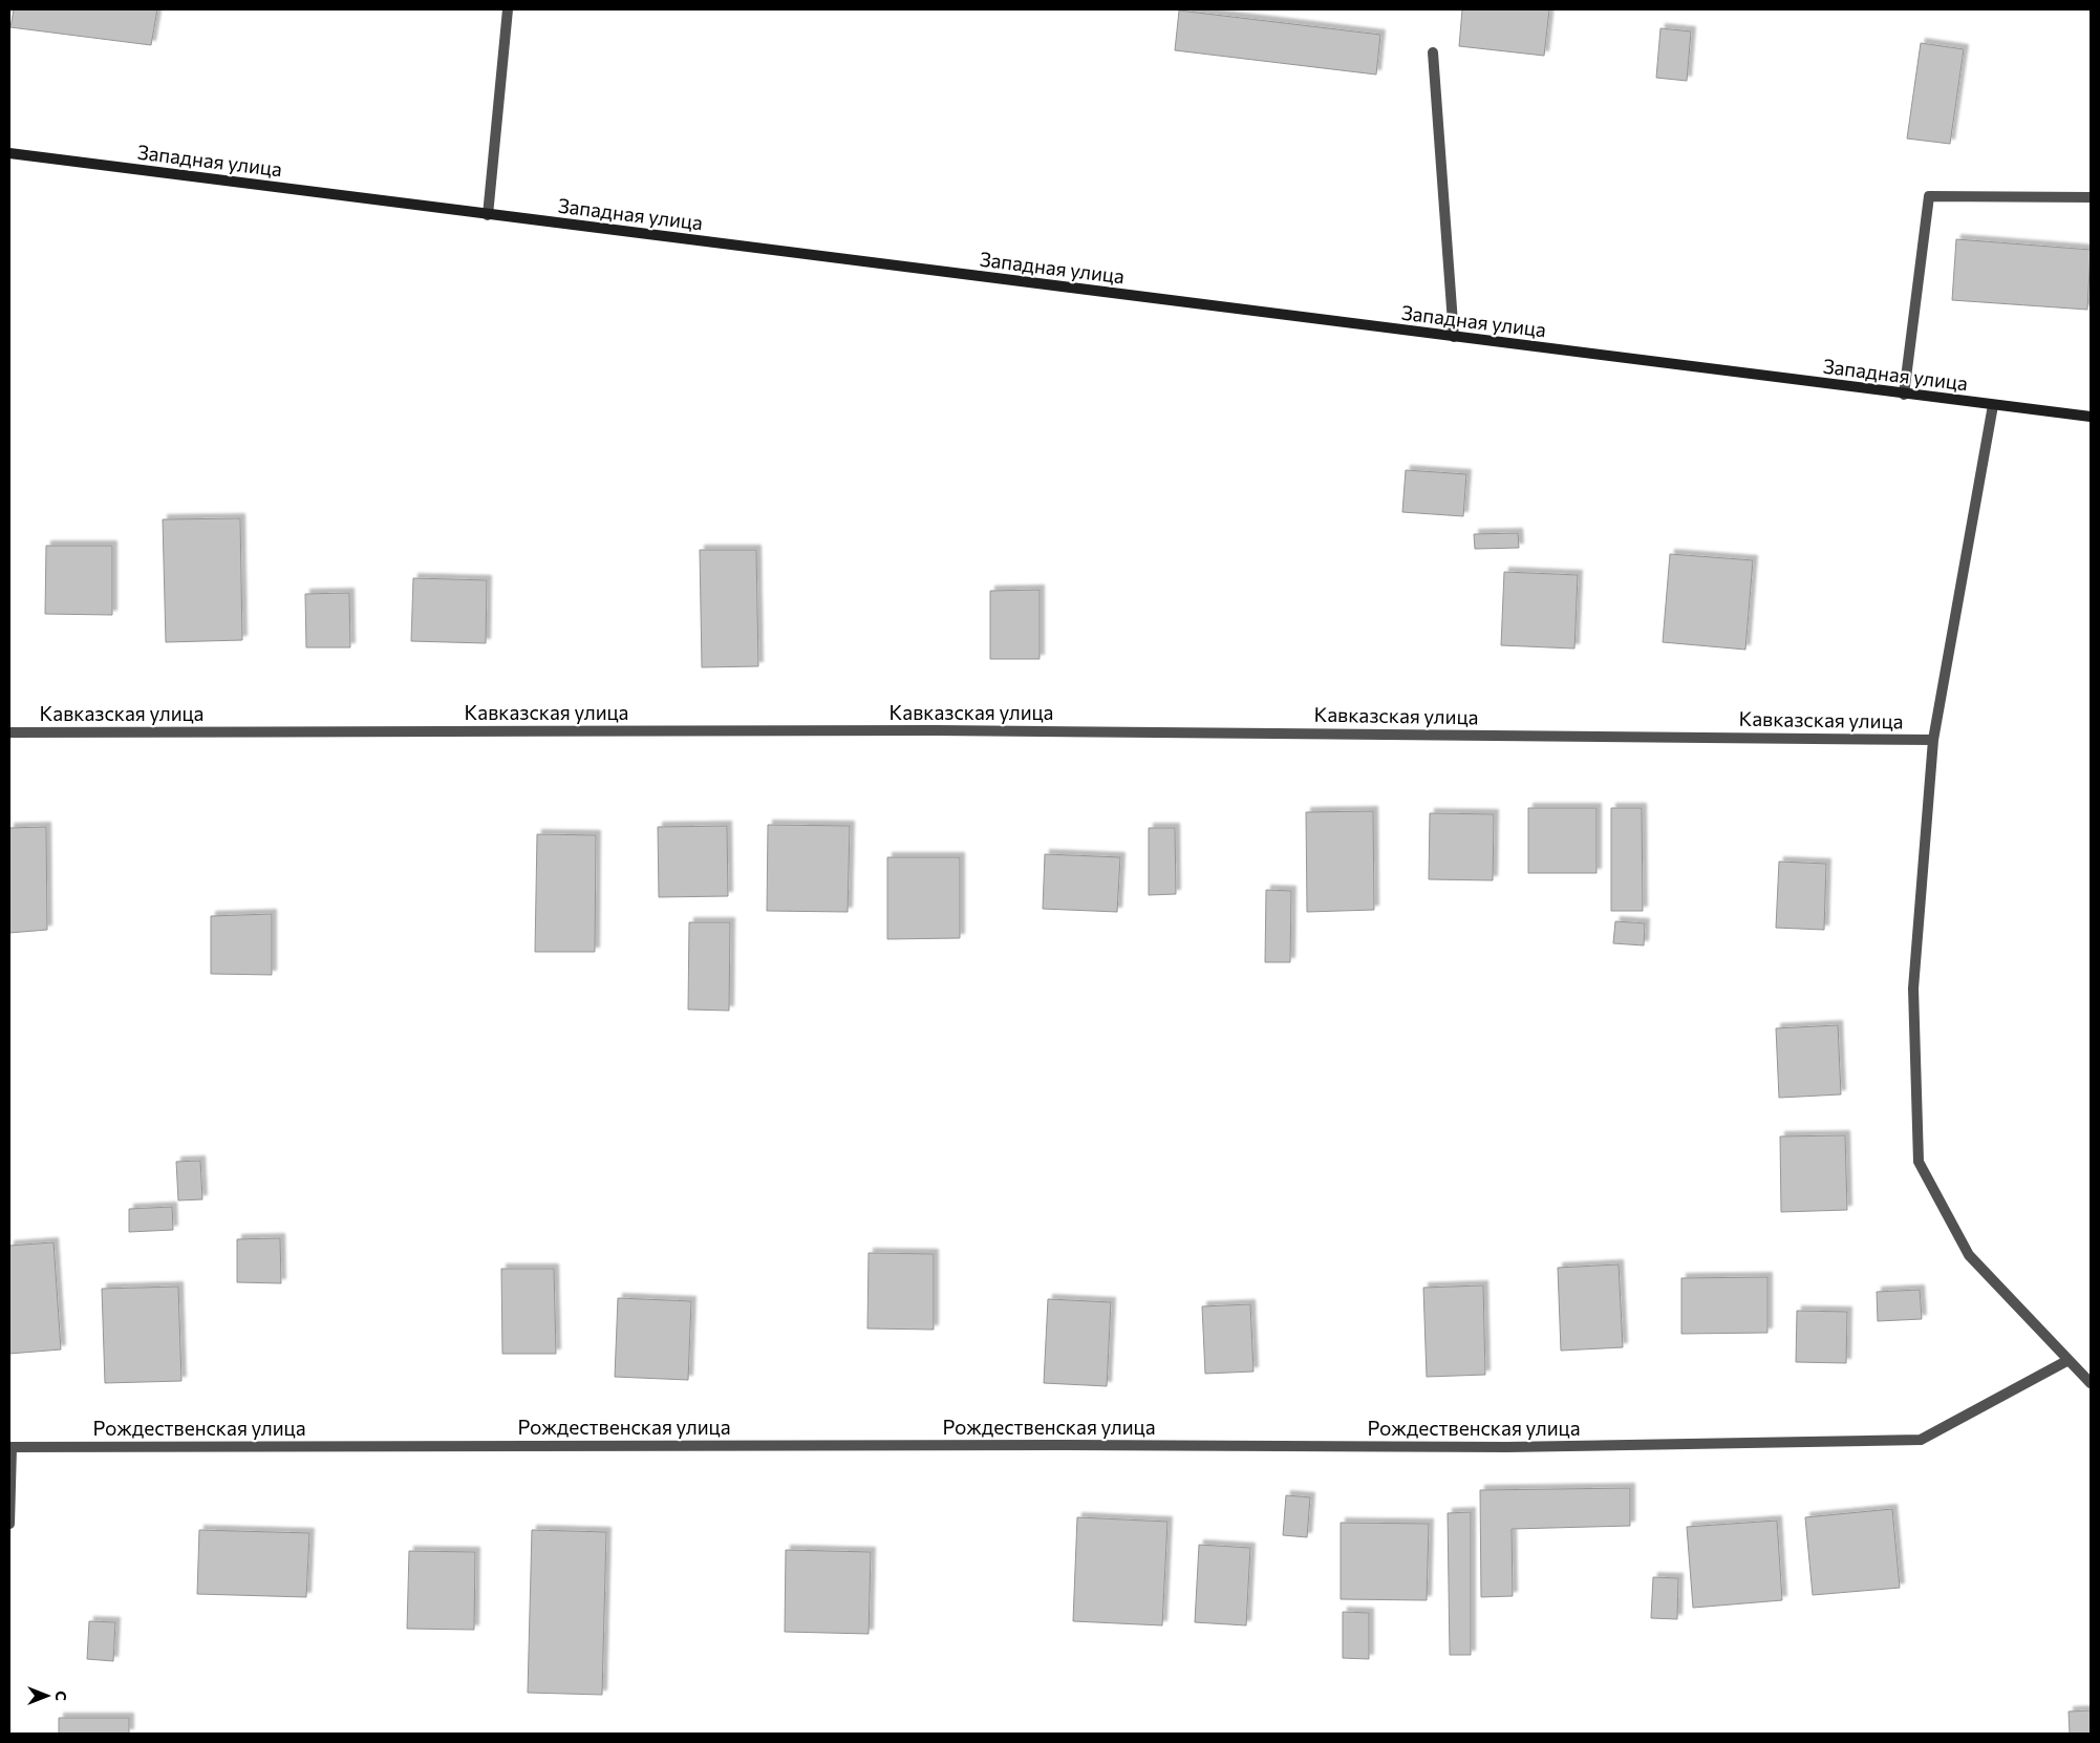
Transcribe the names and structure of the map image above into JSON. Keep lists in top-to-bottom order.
{
  "streets": {
    "main road": ["Западная улица"],
    "street": ["Кавказская улица", "Рождественская улица"]
  },
  "north": "right"
}
